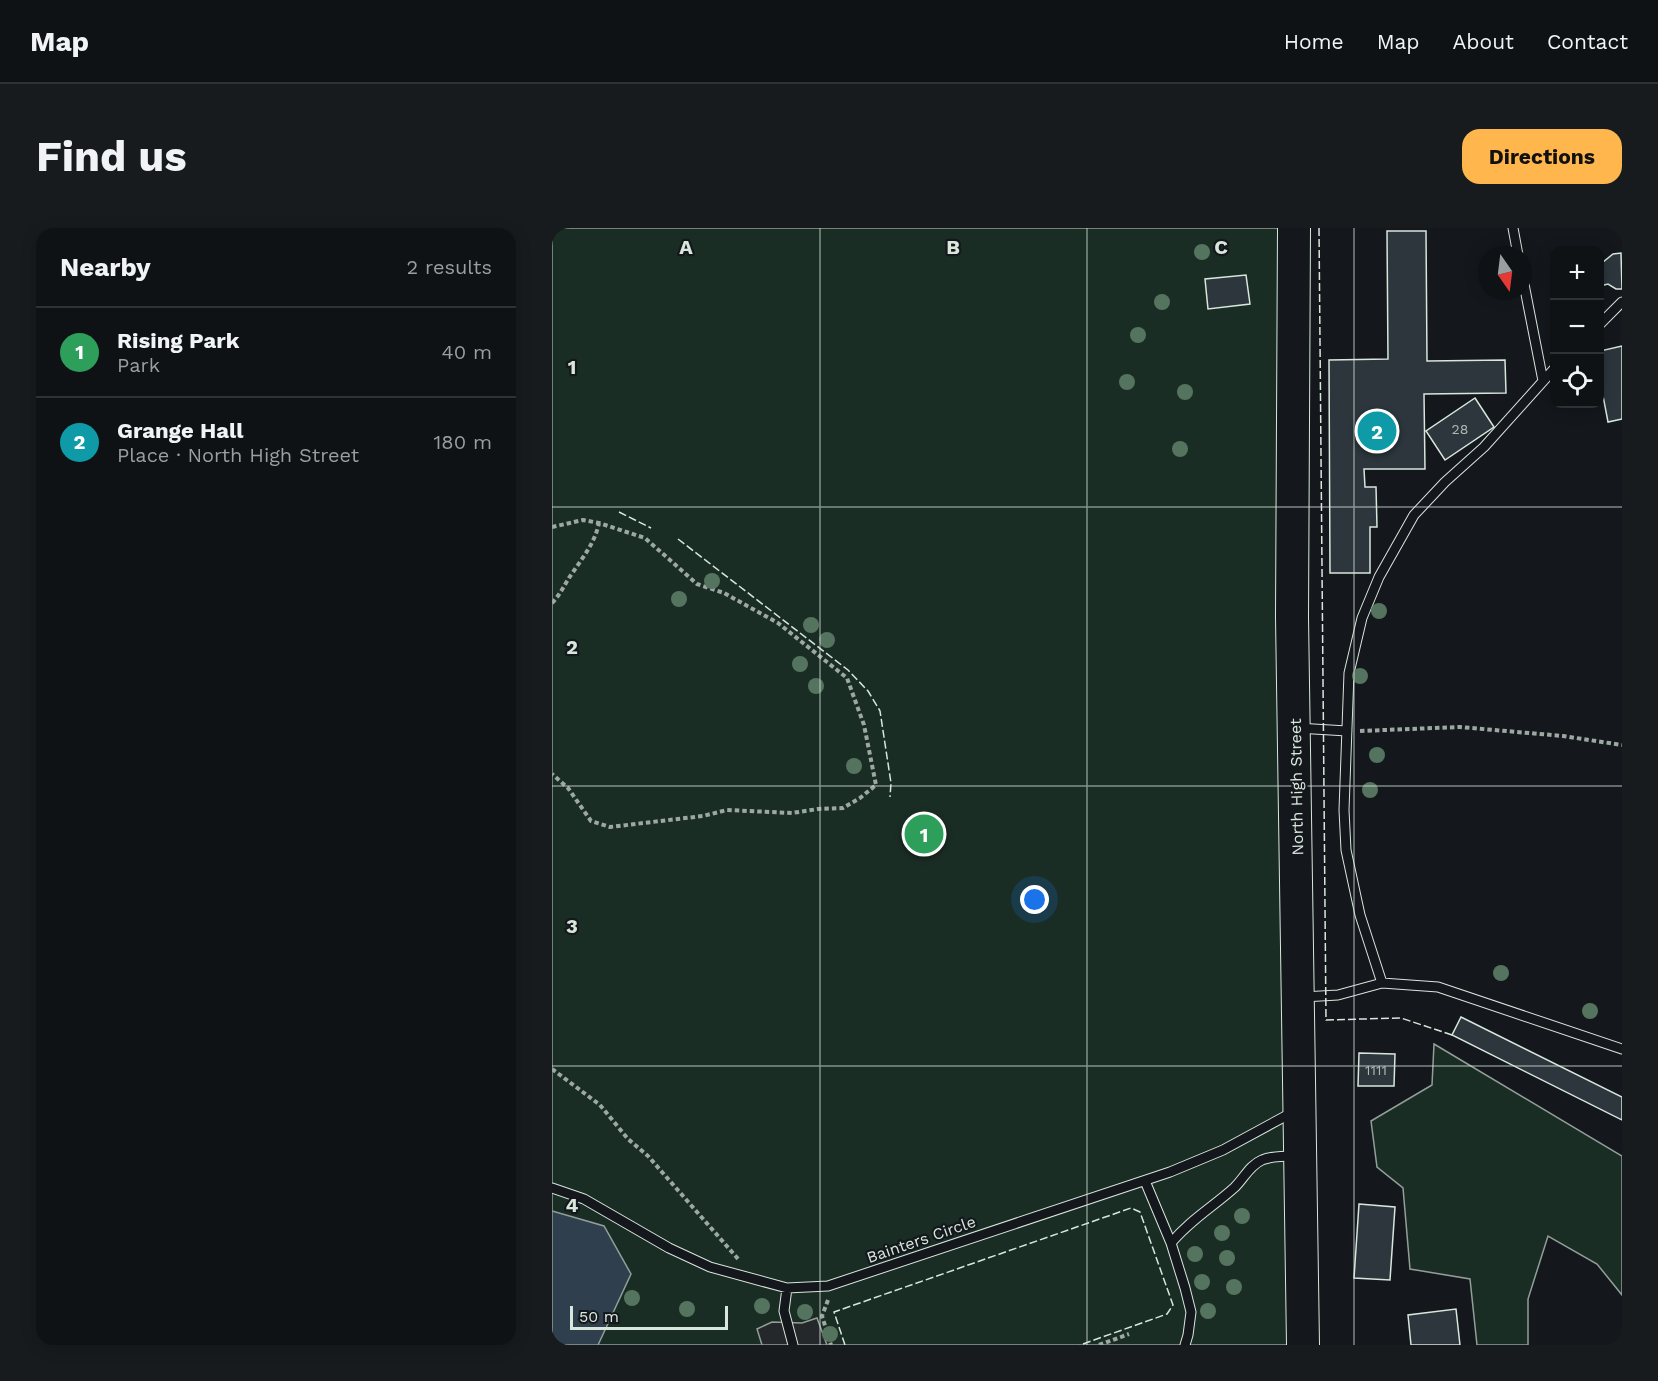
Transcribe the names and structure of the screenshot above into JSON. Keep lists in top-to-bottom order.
{
  "streets": {
    "highway": ["North High Street"],
    "lane": ["Bainters Circle"]
  },
  "crossings": [
    ["North High Street", "Bainters Circle"]
  ],
  "house_numbers": ["28", "1111"],
  "scale_bar": "50 m",
  "north": "bottom",
  "page": {
    "header": "Map",
    "nav": [
      "Home",
      "Map",
      "About",
      "Contact"
    ],
    "buttons": "Directions",
    "title": "Find us",
    "heading": ["Nearby", "2 results"],
    "map_buttons": ["+", "−"],
    "list": [
      {
        "mark": "1",
        "name": "Rising Park",
        "note": "Park",
        "value": "40 m"
      },
      {
        "mark": "2",
        "name": "Grange Hall",
        "note": "Place · North High Street",
        "value": "180 m"
      }
    ],
    "pins": ["2", "1"],
    "scale": "50 m"
  },
  "grid": {
    "columns": ["A", "B", "C"],
    "rows": [
      "1",
      "2",
      "3",
      "4"
    ]
  }
}
